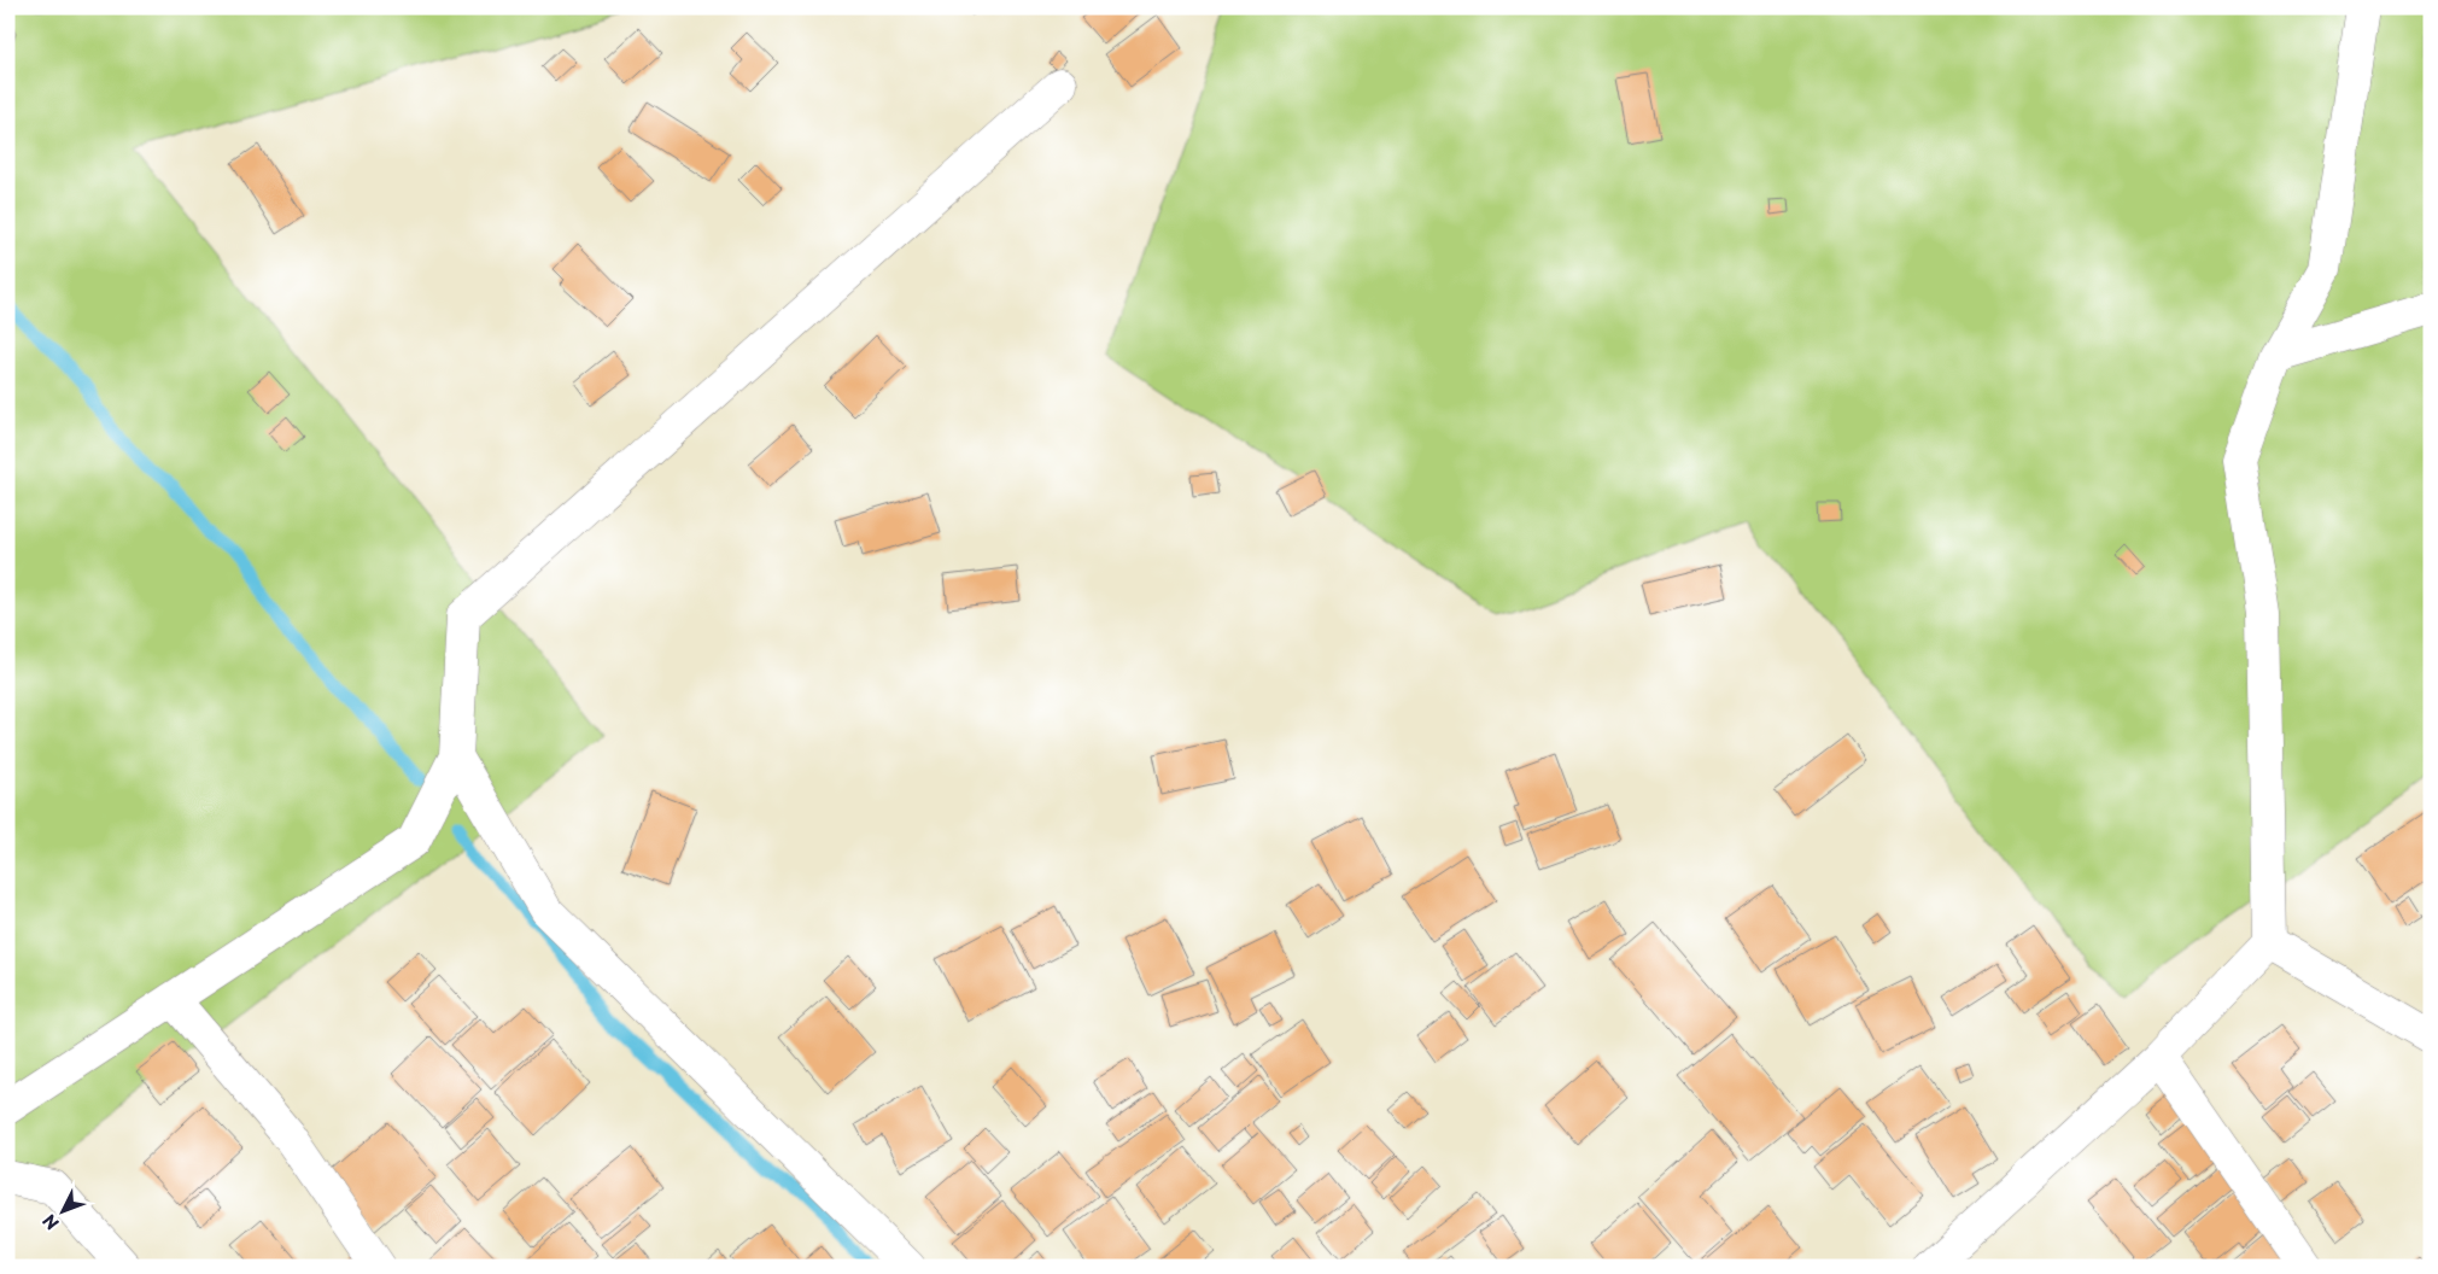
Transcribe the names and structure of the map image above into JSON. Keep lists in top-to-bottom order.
{
  "north": "bottom left"
}
